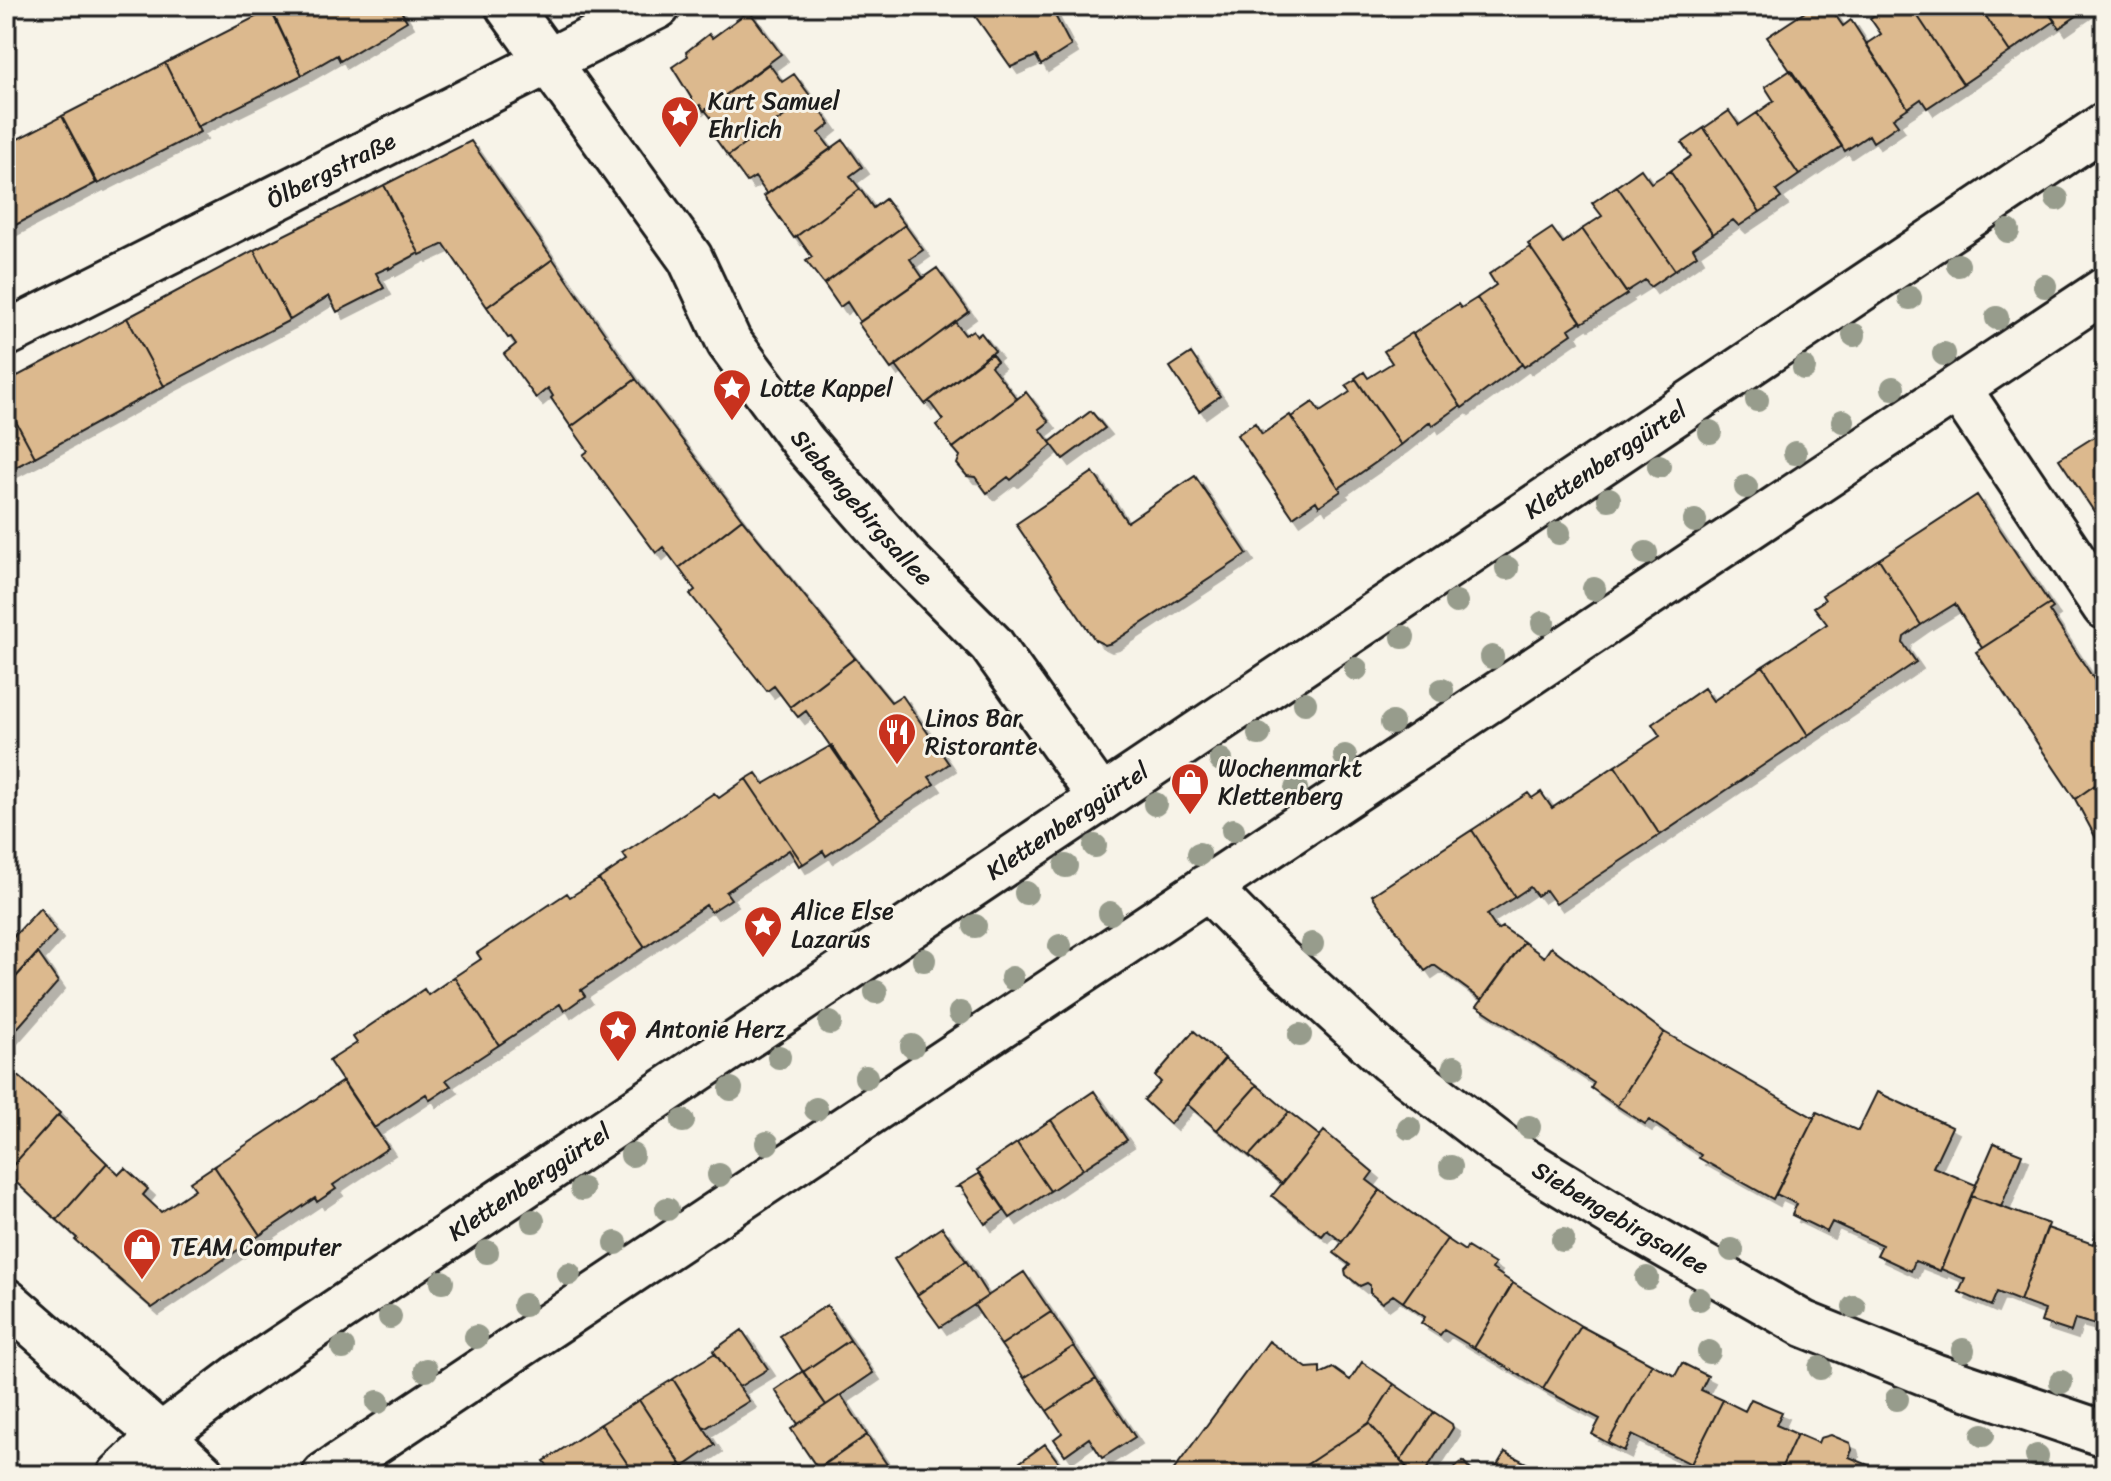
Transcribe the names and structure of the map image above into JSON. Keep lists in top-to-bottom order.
{
  "streets": {
    "main road": ["Ölbergstraße", "Klettenberggürtel", "Siebengebirgsallee"]
  },
  "crossings": [
    ["Ölbergstraße", "Siebengebirgsallee"],
    ["Klettenberggürtel", "Siebengebirgsallee"]
  ],
  "places": {
    "place": [
      "Kurt Samuel Ehrlich",
      "Lotte Kappel",
      "Alice Else Lazarus",
      "Antonie Herz"
    ],
    "restaurant": ["Linos Bar Ristorante"],
    "shop": ["Wochenmarkt Klettenberg", "TEAM Computer"]
  }
}
